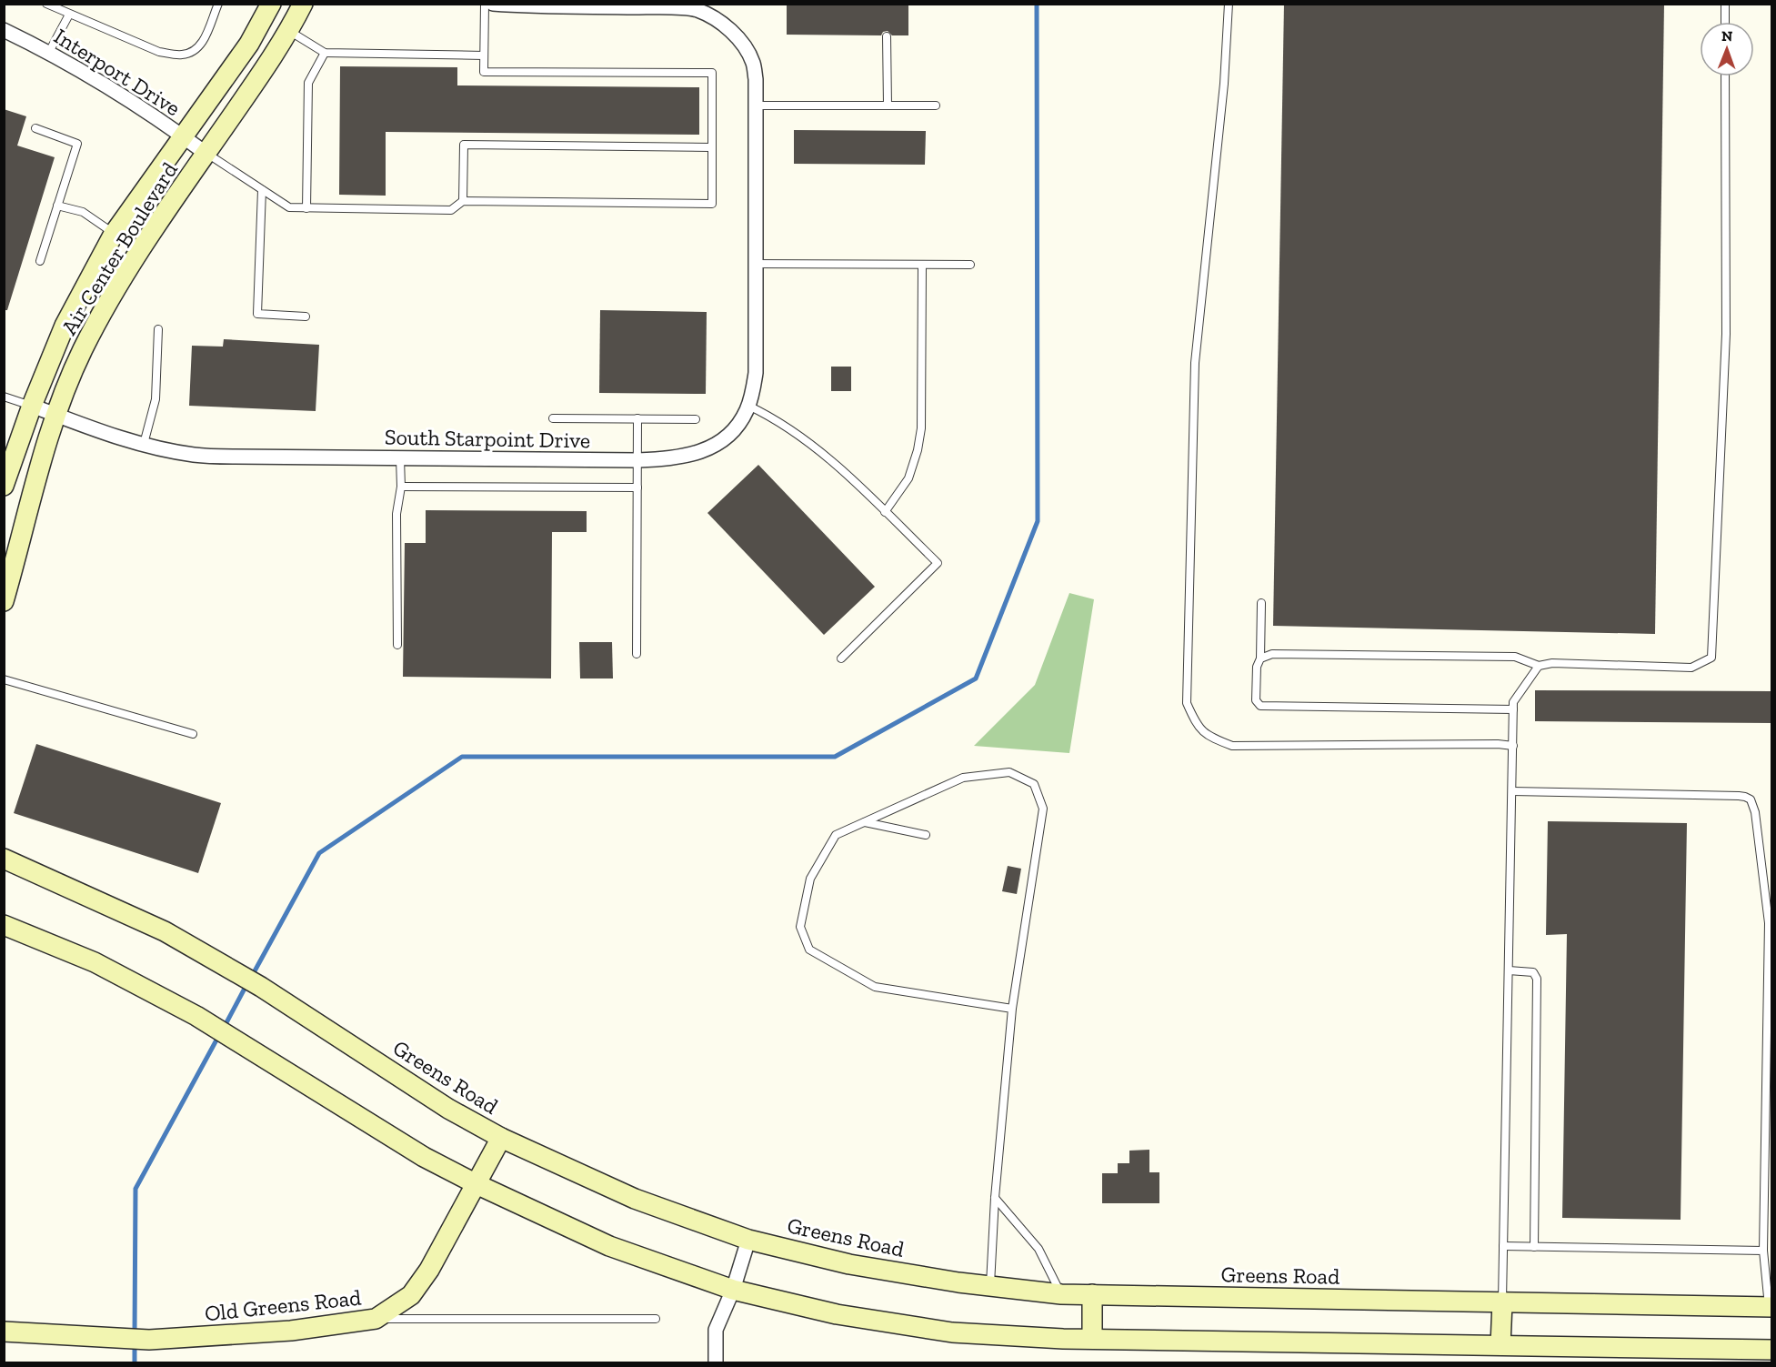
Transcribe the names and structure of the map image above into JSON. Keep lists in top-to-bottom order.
{
  "streets": {
    "main road": ["Air Center Boulevard", "Greens Road", "Old Greens Road"],
    "street": ["Interport Drive", "South Starpoint Drive"]
  },
  "crossings": [
    ["Interport Drive", "Air Center Boulevard"],
    ["Air Center Boulevard", "South Starpoint Drive"],
    ["Greens Road", "Old Greens Road"]
  ],
  "north": "top"
}
